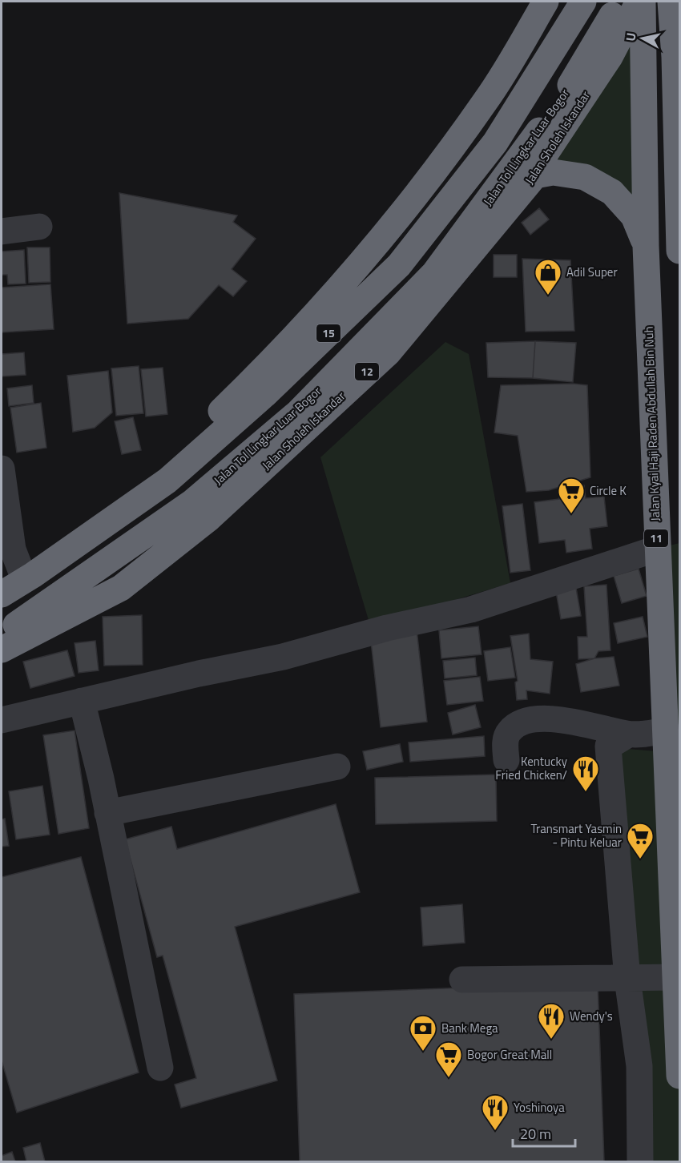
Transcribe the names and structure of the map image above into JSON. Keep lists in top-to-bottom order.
{
  "streets": {
    "highway": [
      "Jalan Sholeh Iskandar",
      "Jalan Tol Lingkar Luar Bogor",
      "15",
      "12",
      "Jalan Kyai Haji Raden Abdullah Bin Nuh",
      "11"
    ]
  },
  "places": {
    "shop": ["Adil Super"],
    "supermarket": ["Circle K", "Transmart Yasmin - Pintu Keluar", "Bogor Great Mall"],
    "restaurant": ["Kentucky Fried Chicken/", "Wendy's", "Yoshinoya"],
    "bank": ["Bank Mega"]
  },
  "scale_bar": "20 m",
  "north": "left"
}
